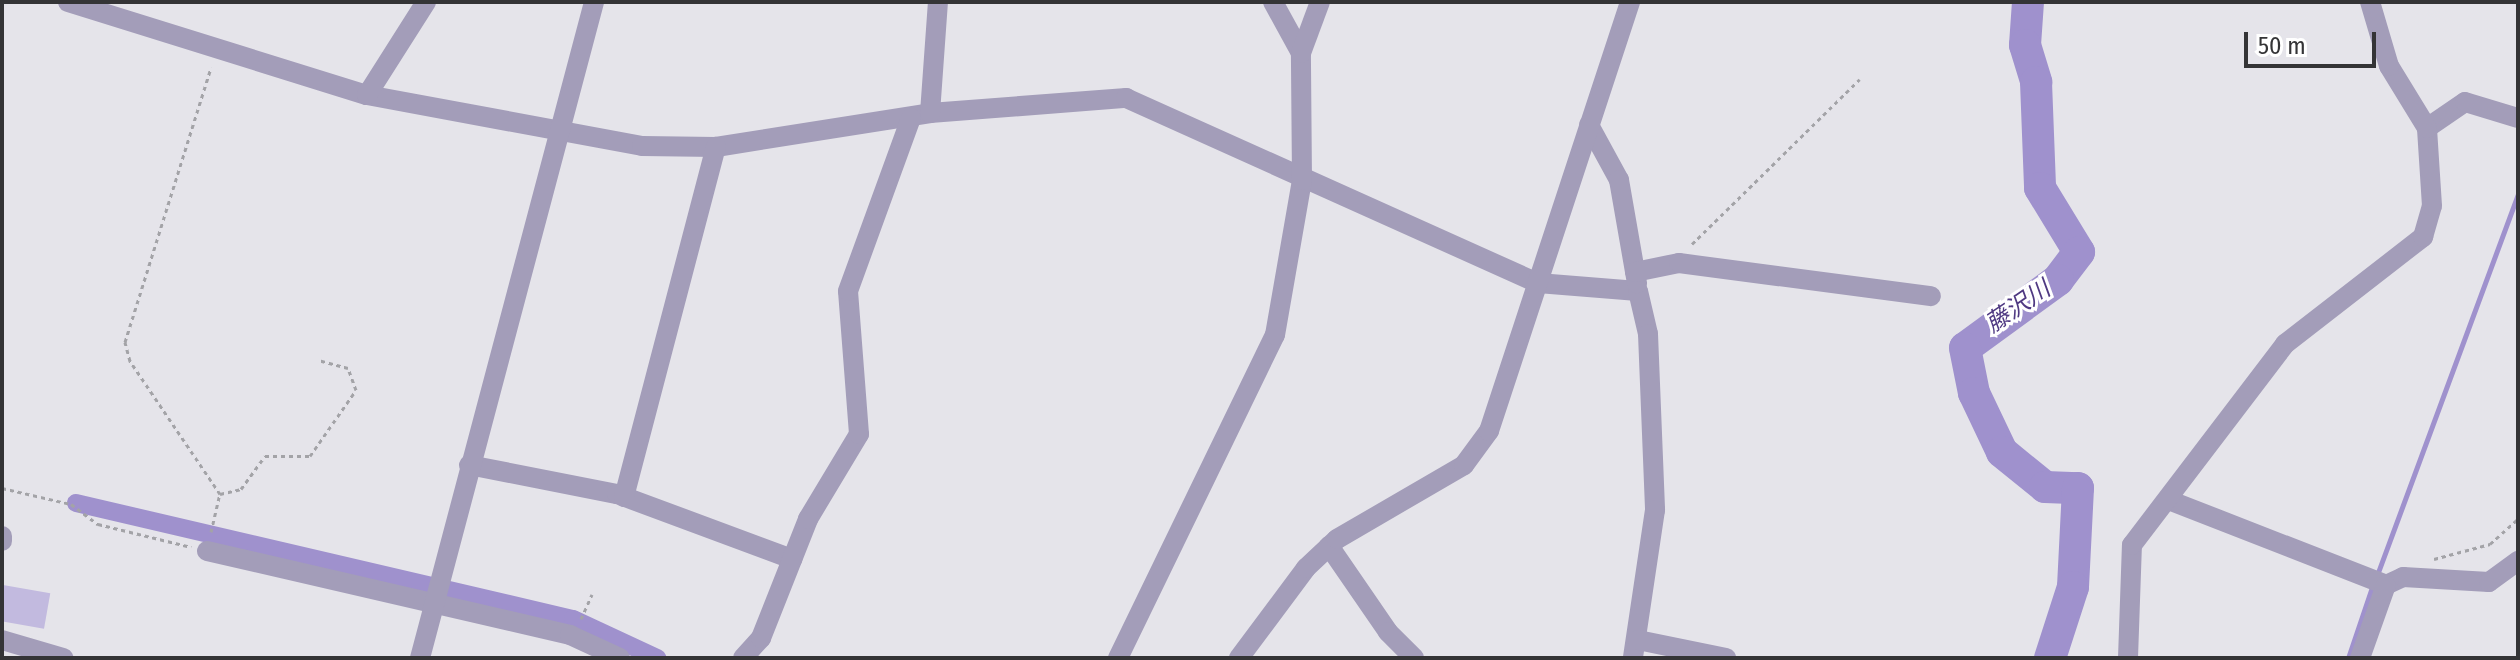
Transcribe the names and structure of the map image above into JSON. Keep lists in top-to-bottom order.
{
  "water": ["藤沢川"],
  "scale_bar": "50 m"
}
